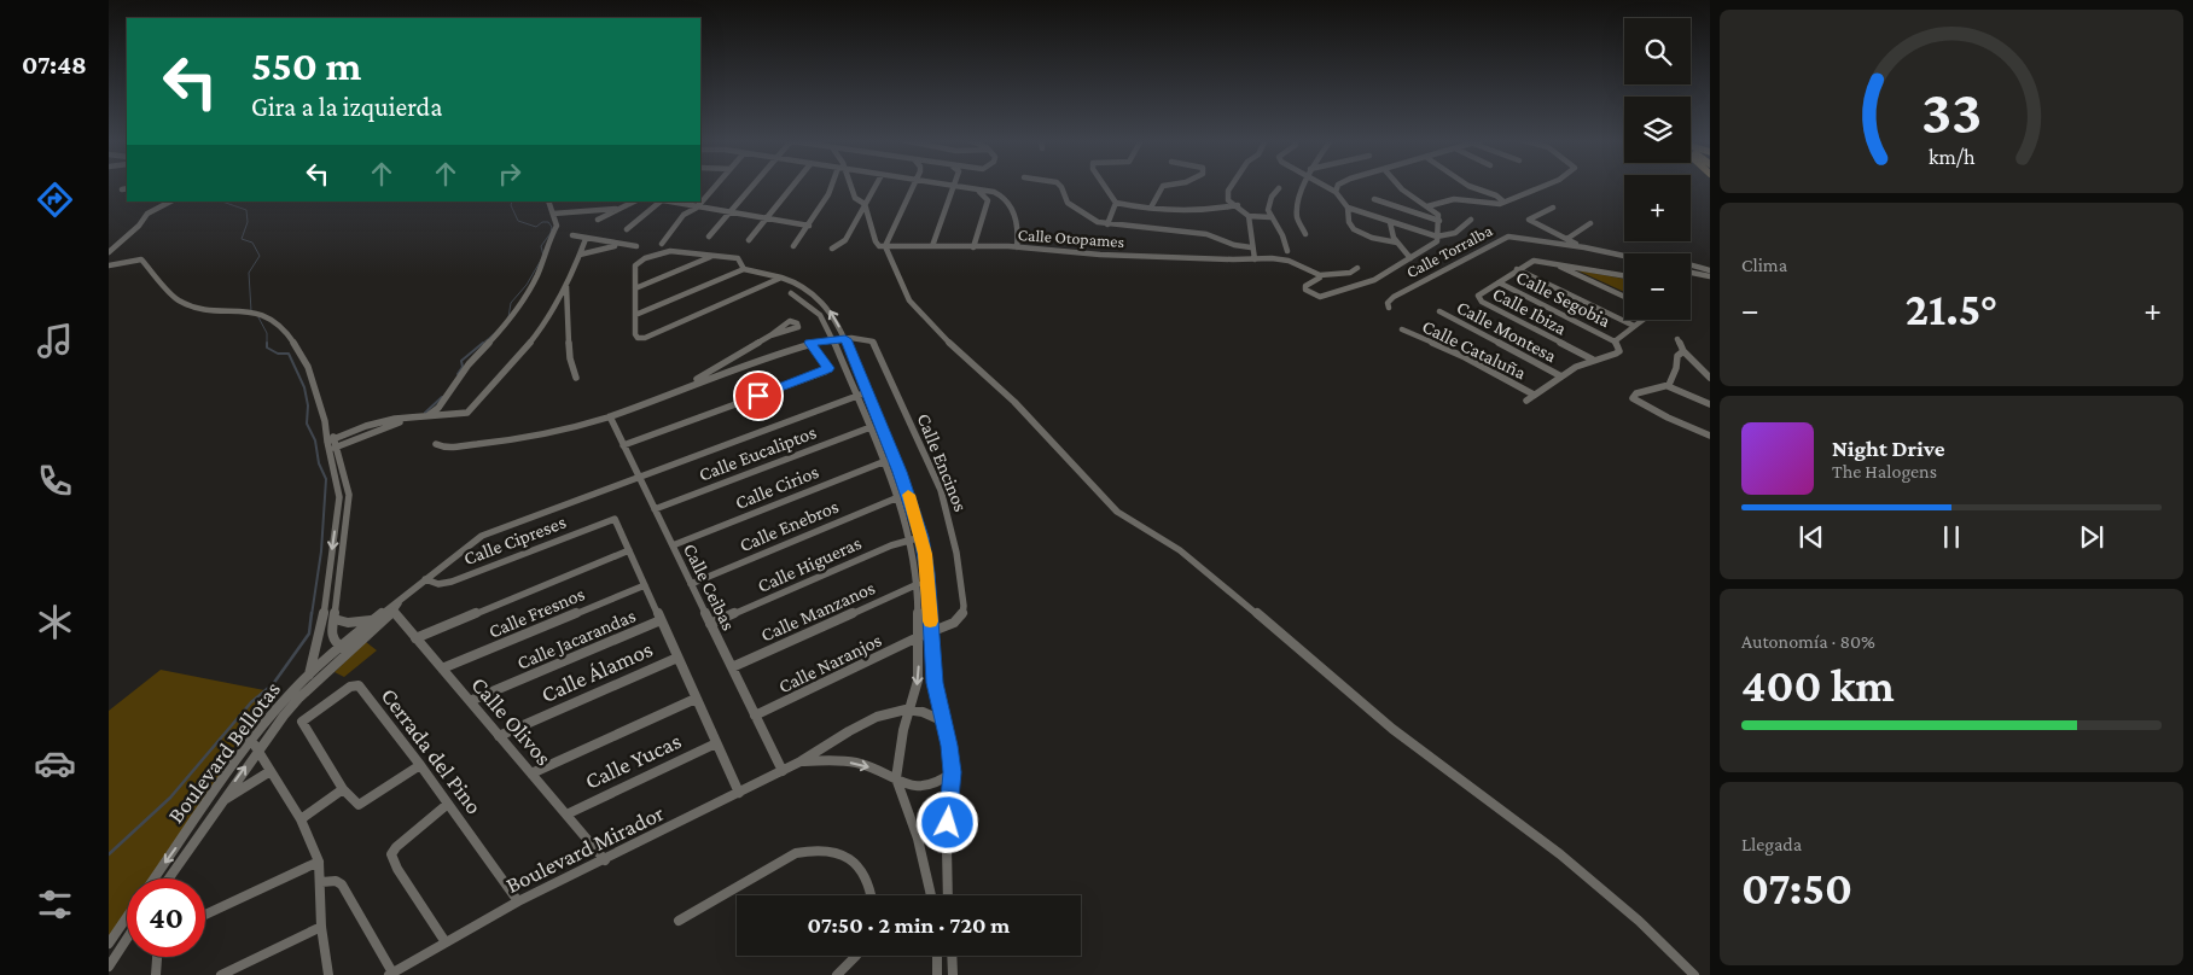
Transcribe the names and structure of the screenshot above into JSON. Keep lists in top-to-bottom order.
{
  "streets": {
    "street": [
      "Calle Otopames",
      "Calle Torralba",
      "Calle Segobia",
      "Calle Ibiza",
      "Calle Montesa",
      "Calle Cataluña",
      "Calle Eucaliptos",
      "Calle Encinos",
      "Calle Cirios",
      "Calle Enebros",
      "Calle Cipreses",
      "Calle Higueras",
      "Calle Ceibas",
      "Calle Manzanos",
      "Calle Fresnos",
      "Calle Jacarandas",
      "Calle Naranjos",
      "Calle Álamos",
      "Calle Olivos",
      "Cerrada del Pino",
      "Boulevard Bellotas",
      "Calle Yucas",
      "Boulevard Mirador"
    ]
  },
  "crossings": [
    ["Calle Segobia", "Calle Ibiza"],
    ["Calle Eucaliptos", "Calle Ceibas"],
    ["Calle Encinos", "Calle Naranjos"],
    ["Calle Cirios", "Calle Ceibas"],
    ["Calle Enebros", "Calle Ceibas"],
    ["Calle Cipreses", "Boulevard Bellotas"],
    ["Calle Higueras", "Calle Ceibas"],
    ["Calle Ceibas", "Calle Manzanos"],
    ["Calle Ceibas", "Calle Naranjos"],
    ["Calle Ceibas", "Boulevard Bellotas"],
    ["Calle Ceibas", "Boulevard Mirador"],
    ["Calle Fresnos", "Calle Olivos"],
    ["Calle Jacarandas", "Calle Olivos"],
    ["Calle Álamos", "Calle Olivos"],
    ["Calle Olivos", "Boulevard Bellotas"],
    ["Calle Olivos", "Calle Yucas"],
    ["Calle Olivos", "Boulevard Mirador"],
    ["Cerrada del Pino", "Boulevard Mirador"]
  ],
  "page": {
    "tabs": "07:48",
    "map_buttons": ["+", "−"],
    "turn": ["550 m", "Gira a la izquierda"],
    "tile": [
      "Clima",
      ["Autonomía · 80%", "400 km"],
      ["Llegada", "07:50"]
    ],
    "heat": ["−", "21.5°", "+"],
    "song": ["Night Drive", "The Halogens"],
    "limit": "40",
    "trip": "07:50 · 2 min · 720 m",
    "gauge": ["33", "km/h"]
  }
}
